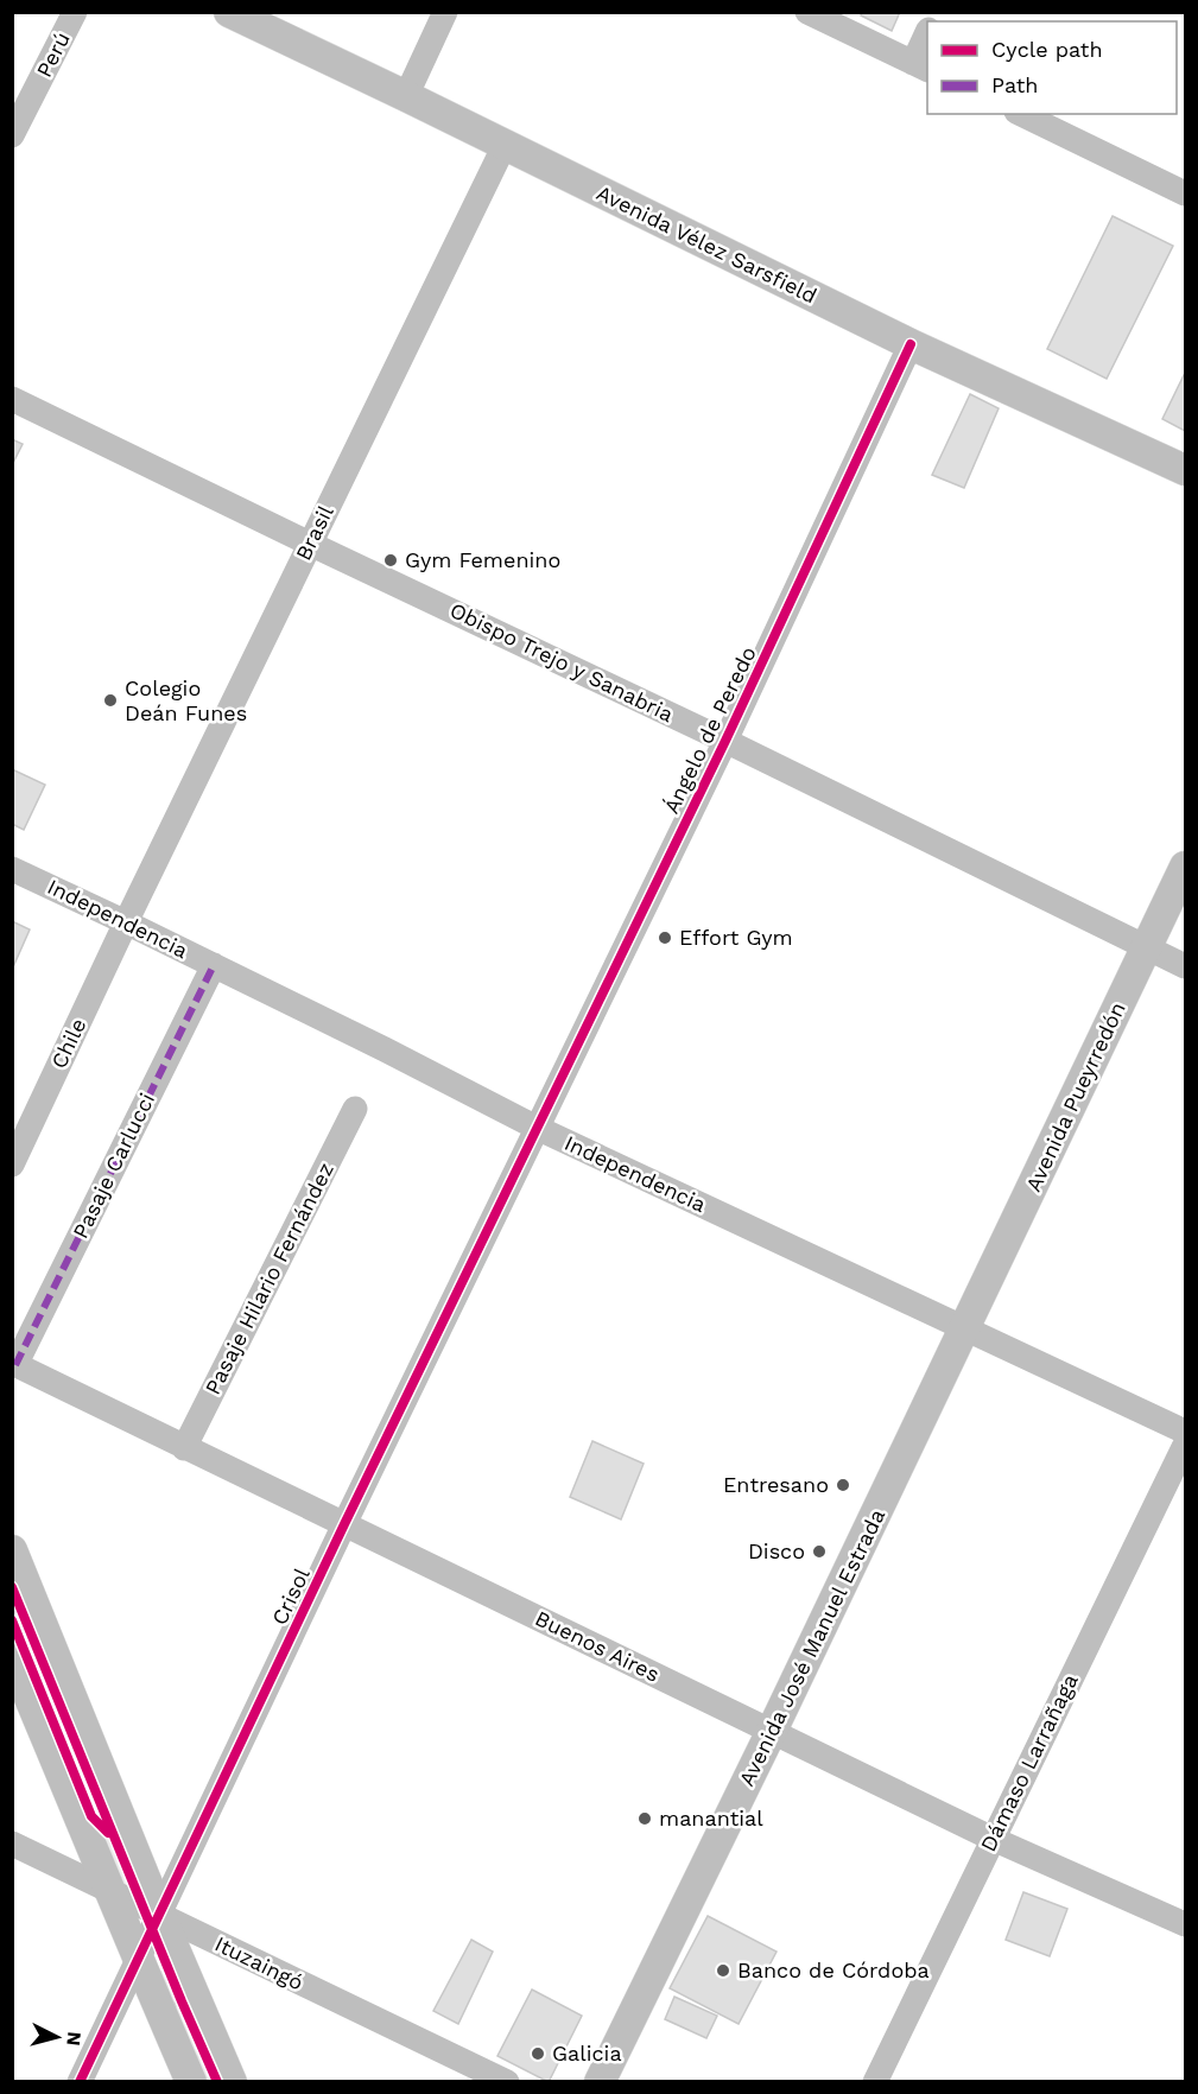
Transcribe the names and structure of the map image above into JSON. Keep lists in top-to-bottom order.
{
  "streets": {
    "main road": ["Avenida Vélez Sarsfield", "Avenida Pueyrredón", "Avenida José Manuel Estrada"],
    "street": [
      "Perú",
      "Brasil",
      "Obispo Trejo y Sanabria",
      "Ángelo de Peredo",
      "Independencia",
      "Chile",
      "Pasaje Carlucci",
      "Pasaje Hilario Fernández",
      "Crisol",
      "Buenos Aires",
      "Dámaso Larrañaga",
      "Ituzaingó"
    ]
  },
  "crossings": [
    ["Avenida Vélez Sarsfield", "Brasil"],
    ["Avenida Vélez Sarsfield", "Ángelo de Peredo"],
    ["Brasil", "Obispo Trejo y Sanabria"],
    ["Brasil", "Independencia"],
    ["Brasil", "Chile"],
    ["Obispo Trejo y Sanabria", "Ángelo de Peredo"],
    ["Obispo Trejo y Sanabria", "Avenida Pueyrredón"],
    ["Ángelo de Peredo", "Independencia"],
    ["Ángelo de Peredo", "Crisol"],
    ["Independencia", "Chile"],
    ["Independencia", "Avenida Pueyrredón"],
    ["Independencia", "Pasaje Carlucci"],
    ["Independencia", "Crisol"],
    ["Independencia", "Avenida José Manuel Estrada"],
    ["Avenida Pueyrredón", "Avenida José Manuel Estrada"],
    ["Pasaje Carlucci", "Buenos Aires"],
    ["Pasaje Hilario Fernández", "Buenos Aires"],
    ["Crisol", "Buenos Aires"],
    ["Crisol", "Ituzaingó"],
    ["Buenos Aires", "Avenida José Manuel Estrada"],
    ["Buenos Aires", "Dámaso Larrañaga"]
  ],
  "places": [
    "Gym Femenino",
    "Colegio Deán Funes",
    "Effort Gym",
    "Entresano",
    "Disco",
    "manantial",
    "Banco de Córdoba",
    "Galicia"
  ],
  "legend": ["Cycle path", "Path"],
  "north": "right"
}
